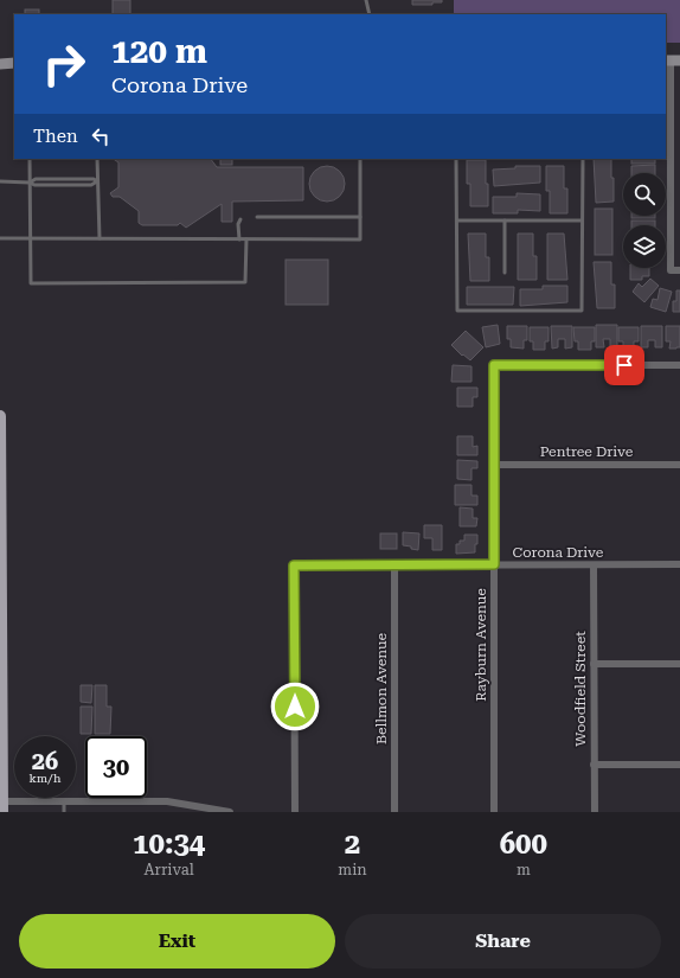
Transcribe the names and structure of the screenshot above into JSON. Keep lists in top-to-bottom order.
{
  "streets": {
    "street": [
      "Pentree Drive",
      "Corona Drive",
      "Rayburn Avenue",
      "Bellmon Avenue",
      "Woodfield Street"
    ]
  },
  "crossings": [
    ["Pentree Drive", "Rayburn Avenue"],
    ["Corona Drive", "Rayburn Avenue"],
    ["Corona Drive", "Bellmon Avenue"],
    ["Corona Drive", "Woodfield Street"]
  ],
  "page": {
    "turn": ["120 m", "Corona Drive"],
    "then": "Then",
    "speed": "26 km/h",
    "limit": "30",
    "eta": [
      "10:34",
      "Arrival",
      "2",
      "min",
      "600",
      "m"
    ],
    "buttons": ["Exit", "Share"]
  }
}
